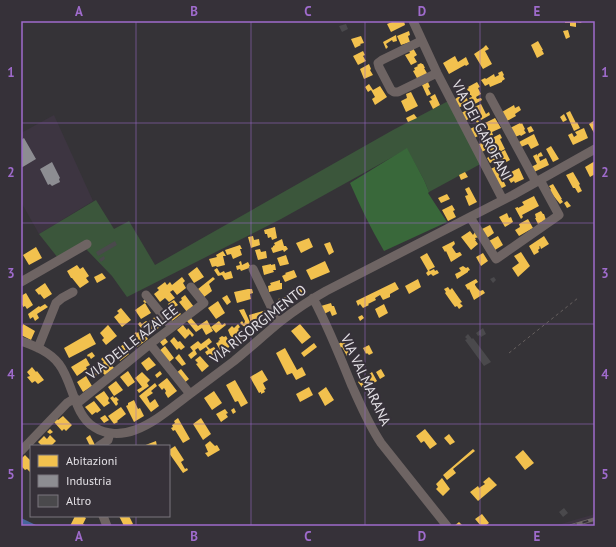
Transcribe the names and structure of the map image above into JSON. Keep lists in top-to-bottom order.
{
  "streets": {
    "street": [
      "VIA DEI GAROFANI",
      "VIA RISORGIMENTO",
      "VIA DELLE AZALEE",
      "VIA VALMARANA"
    ]
  },
  "crossings": [
    ["VIA DEI GAROFANI", "VIA RISORGIMENTO"],
    ["VIA RISORGIMENTO", "VIA DELLE AZALEE"],
    ["VIA RISORGIMENTO", "VIA VALMARANA"]
  ],
  "legend": ["Abitazioni", "Industria", "Altro"],
  "grid": {
    "columns": [
      "A",
      "B",
      "C",
      "D",
      "E"
    ],
    "rows": [
      "1",
      "2",
      "3",
      "4",
      "5"
    ]
  }
}
